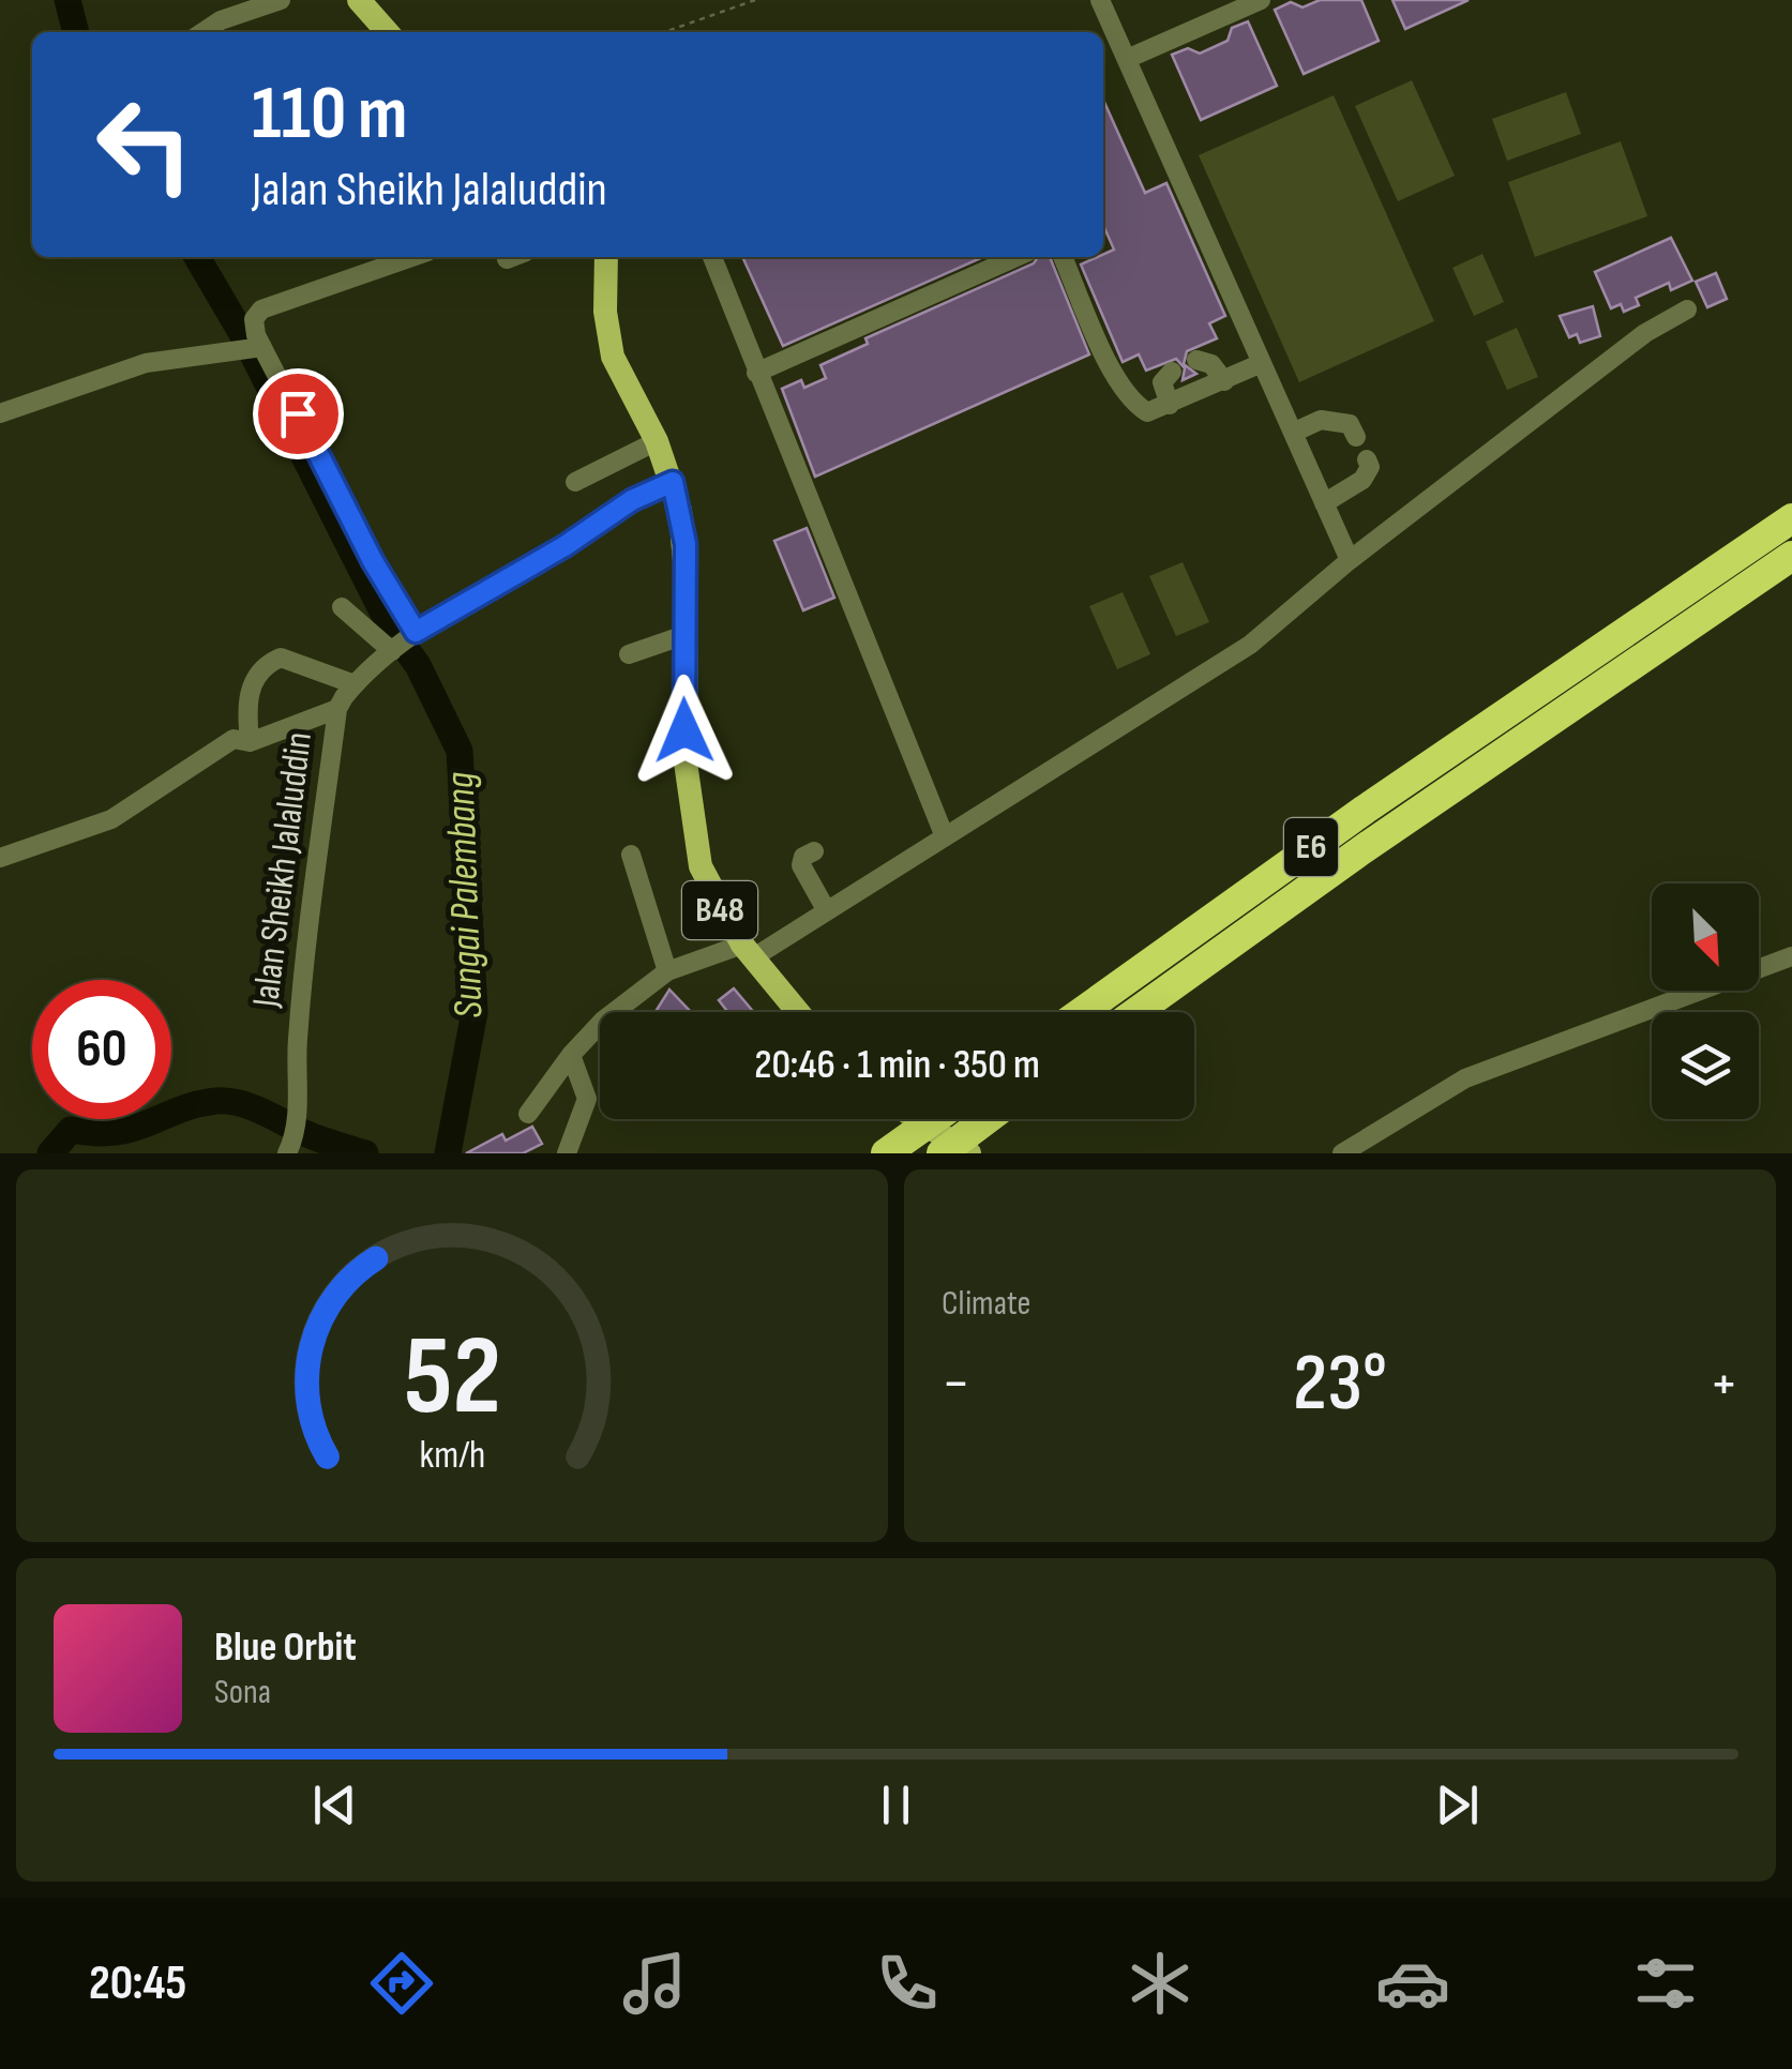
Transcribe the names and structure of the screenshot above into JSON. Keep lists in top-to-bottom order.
{
  "streets": {
    "highway": ["E6"],
    "main road": ["B48"],
    "street": ["Jalan Sheikh Jalaluddin"]
  },
  "water": ["Sungai Palembang"],
  "north": "bottom right",
  "page": {
    "turn": ["110 m", "Jalan Sheikh Jalaluddin"],
    "limit": "60",
    "trip": "20:46 · 1 min · 350 m",
    "tile": "Climate",
    "heat": ["−", "23°", "+"],
    "song": ["Blue Orbit", "Sona"],
    "tabs": "20:45",
    "gauge": ["52", "km/h"]
  }
}
